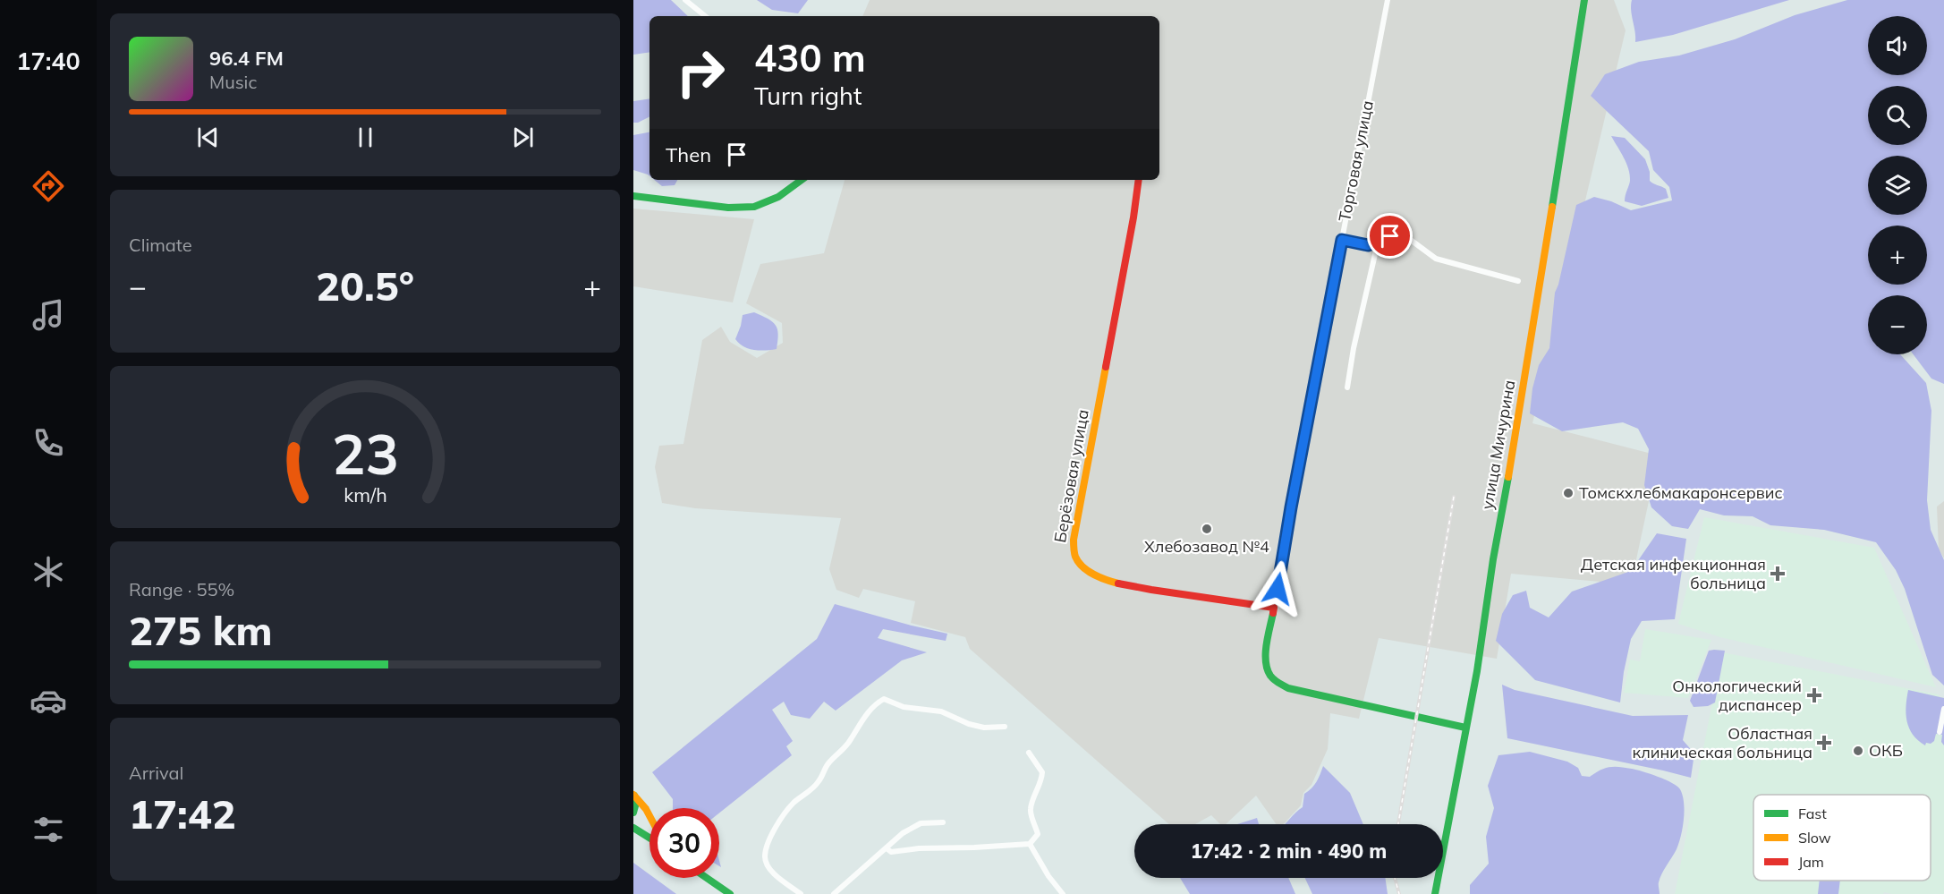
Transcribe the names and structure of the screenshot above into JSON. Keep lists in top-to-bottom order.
{
  "streets": {
    "street": ["Торговая улица", "улица Мичурина", "Берёзовая улица"]
  },
  "crossings": [
    ["Торговая улица", "Берёзовая улица"]
  ],
  "places": {
    "other": ["Томскхлебмакаронсервис", "Хлебозавод №4", "ОКБ"],
    "health": ["Детская инфекционная больница", "Онкологический диспансер", "Областная клиническая больница"]
  },
  "legend": ["Fast", "Slow", "Jam"],
  "page": {
    "tabs": "17:40",
    "map_buttons": ["+", "−"],
    "turn": ["430 m", "Turn right"],
    "song": ["96.4 FM", "Music"],
    "then": "Then",
    "tile": [
      "Climate",
      ["Range · 55%", "275 km"],
      ["Arrival", "17:42"]
    ],
    "heat": ["−", "20.5°", "+"],
    "limit": "30",
    "trip": "17:42 · 2 min · 490 m",
    "gauge": ["23", "km/h"]
  }
}
